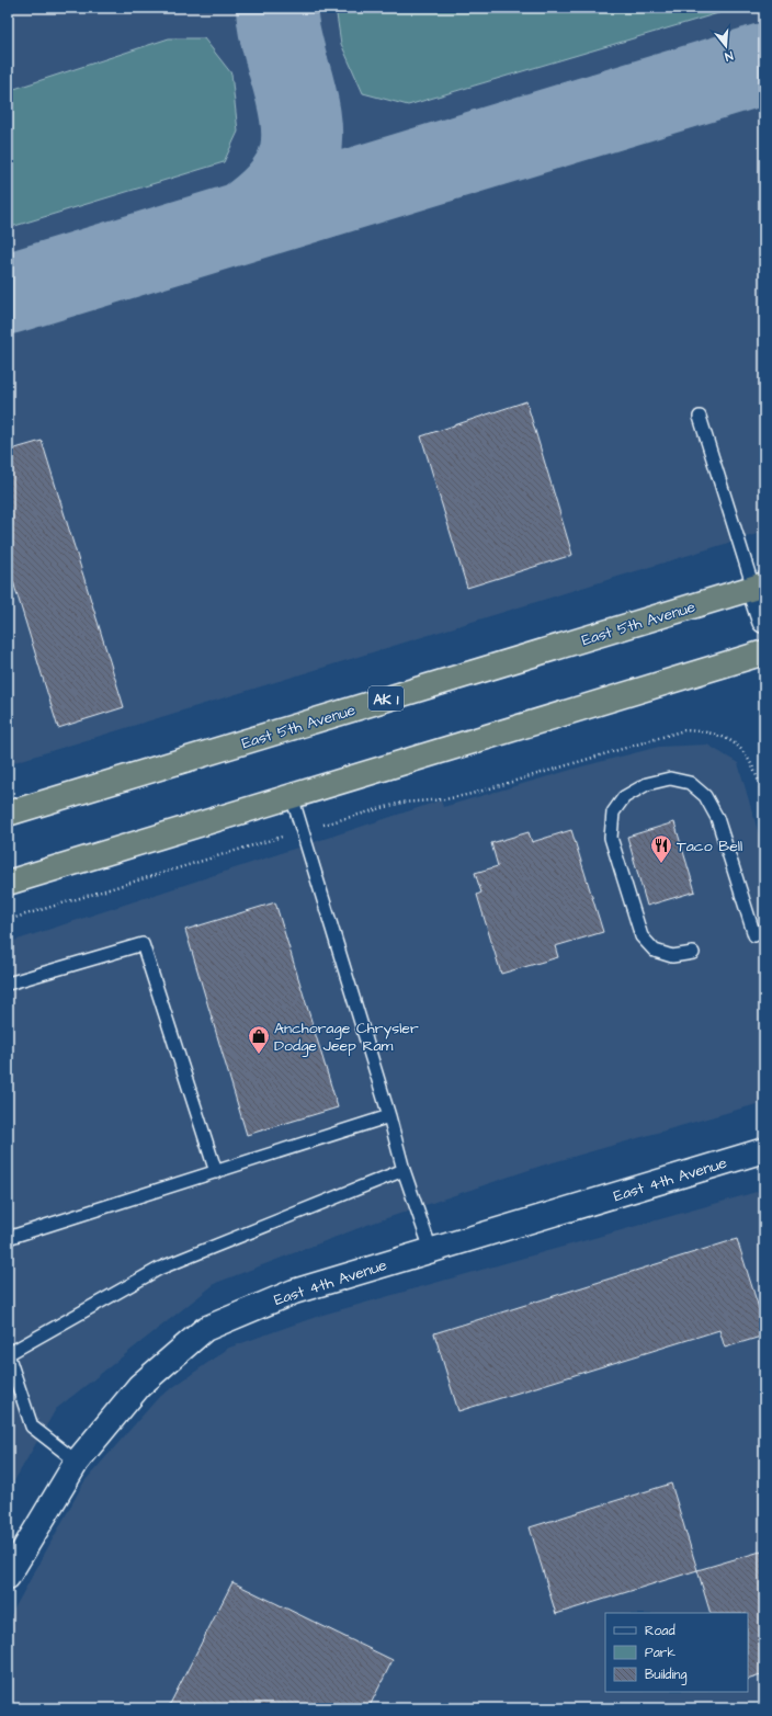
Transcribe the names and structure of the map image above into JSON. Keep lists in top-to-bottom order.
{
  "streets": {
    "highway": ["East 5th Avenue", "AK 1"],
    "street": ["East 4th Avenue"]
  },
  "places": {
    "restaurant": ["Taco Bell"],
    "shop": ["Anchorage Chrysler Dodge Jeep Ram"]
  },
  "legend": ["Road", "Park", "Building"],
  "north": "bottom"
}
